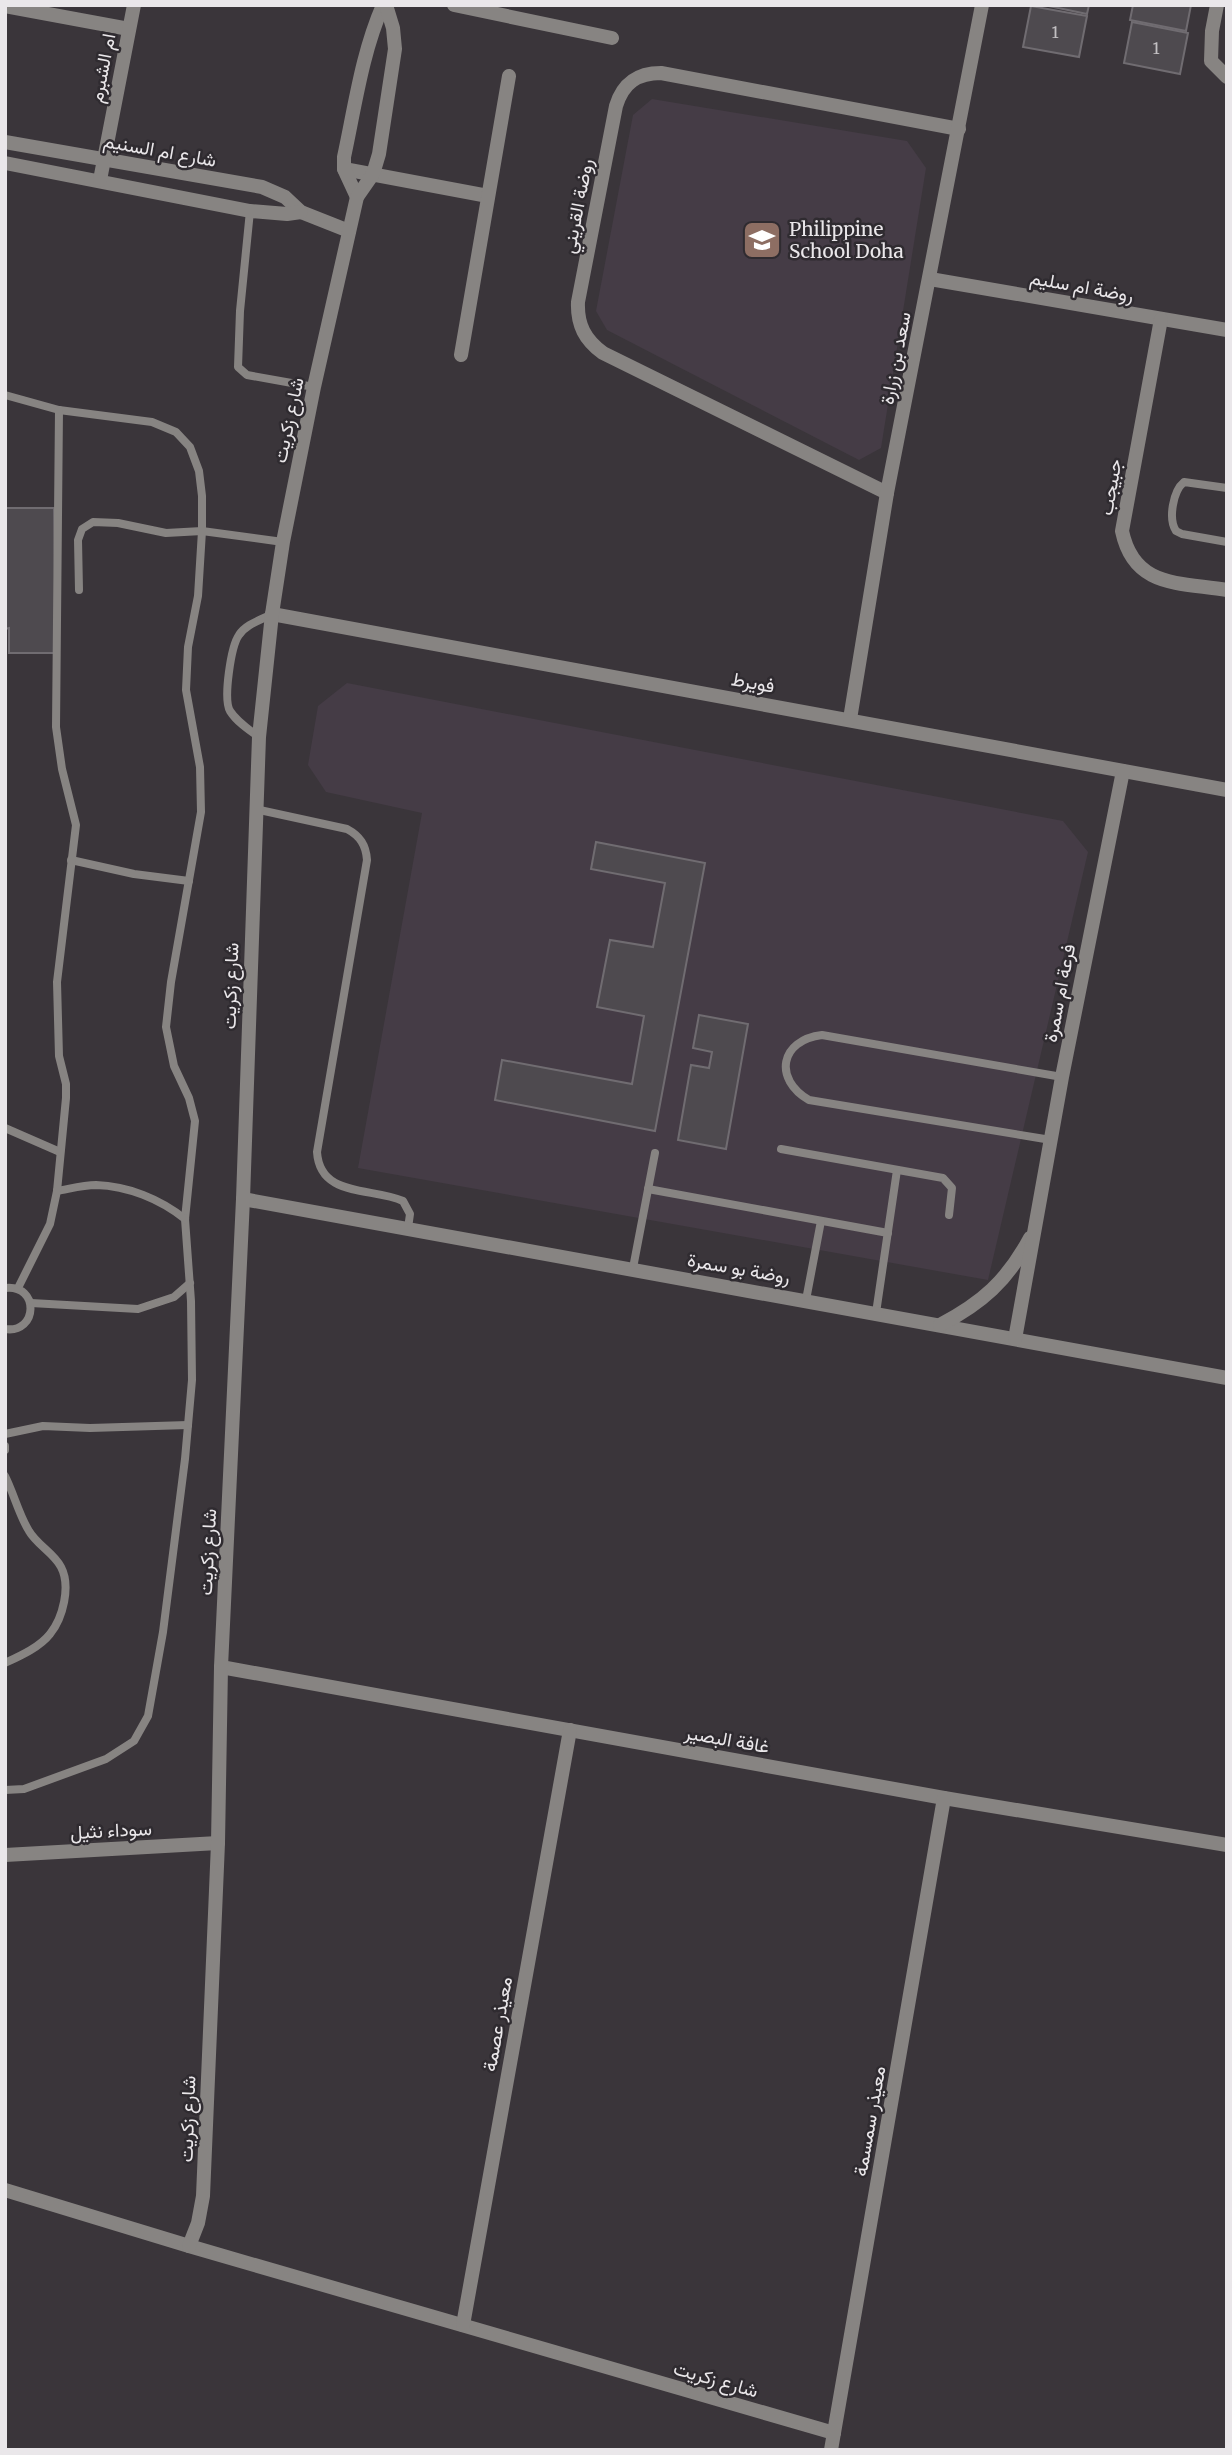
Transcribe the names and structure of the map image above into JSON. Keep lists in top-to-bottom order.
{
  "streets": {
    "street": [
      "ام الشبرم",
      "شارع ام السنيم",
      "روضة القريني",
      "روضة ام سليم",
      "سعد بن زرارة",
      "شارع زكريت",
      "جبيجب",
      "فويرط",
      "فرعة ام سمرة",
      "روضة بو سمرة",
      "غافة البصير",
      "سوداء نثيل",
      "معيذر عصمة",
      "معيذر سمسمة"
    ]
  },
  "crossings": [
    ["ام الشبرم", "شارع ام السنيم"],
    ["شارع ام السنيم", "شارع زكريت"],
    ["روضة القريني", "سعد بن زرارة"],
    ["روضة ام سليم", "سعد بن زرارة"],
    ["روضة ام سليم", "جبيجب"],
    ["سعد بن زرارة", "فويرط"],
    ["شارع زكريت", "فويرط"],
    ["شارع زكريت", "روضة بو سمرة"],
    ["شارع زكريت", "غافة البصير"],
    ["شارع زكريت", "سوداء نثيل"],
    ["شارع زكريت", "معيذر عصمة"],
    ["شارع زكريت", "معيذر سمسمة"],
    ["فويرط", "فرعة ام سمرة"],
    ["فرعة ام سمرة", "روضة بو سمرة"],
    ["غافة البصير", "معيذر عصمة"],
    ["غافة البصير", "معيذر سمسمة"]
  ],
  "places": {
    "school or university": ["Philippine School Doha"]
  },
  "house_numbers": ["1", "1"]
}
